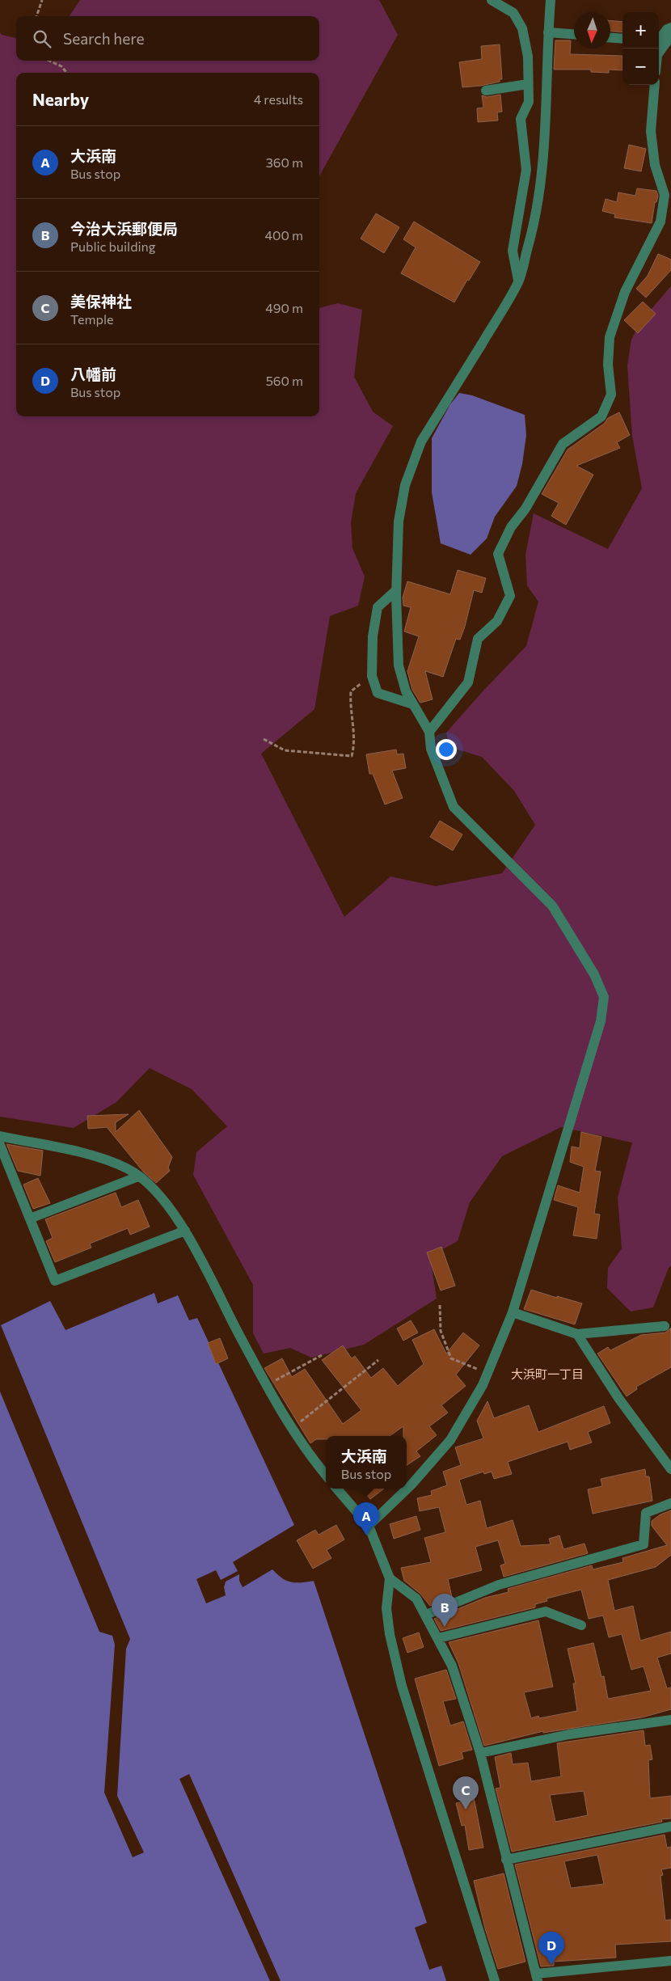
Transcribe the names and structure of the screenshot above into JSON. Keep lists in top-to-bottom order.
{
  "districts": ["大浜町一丁目"],
  "north": "bottom",
  "page": {
    "map_buttons": ["+", "−"],
    "search": "Search here",
    "heading": ["Nearby", "4 results"],
    "list": [
      {
        "mark": "A",
        "name": "大浜南",
        "note": "Bus stop",
        "value": "360 m"
      },
      {
        "mark": "B",
        "name": "今治大浜郵便局",
        "note": "Public building",
        "value": "400 m"
      },
      {
        "mark": "C",
        "name": "美保神社",
        "note": "Temple",
        "value": "490 m"
      },
      {
        "mark": "D",
        "name": "八幡前",
        "note": "Bus stop",
        "value": "560 m"
      }
    ],
    "popup": ["大浜南", "Bus stop"],
    "pins": [
      "A",
      "B",
      "C",
      "D"
    ]
  }
}
